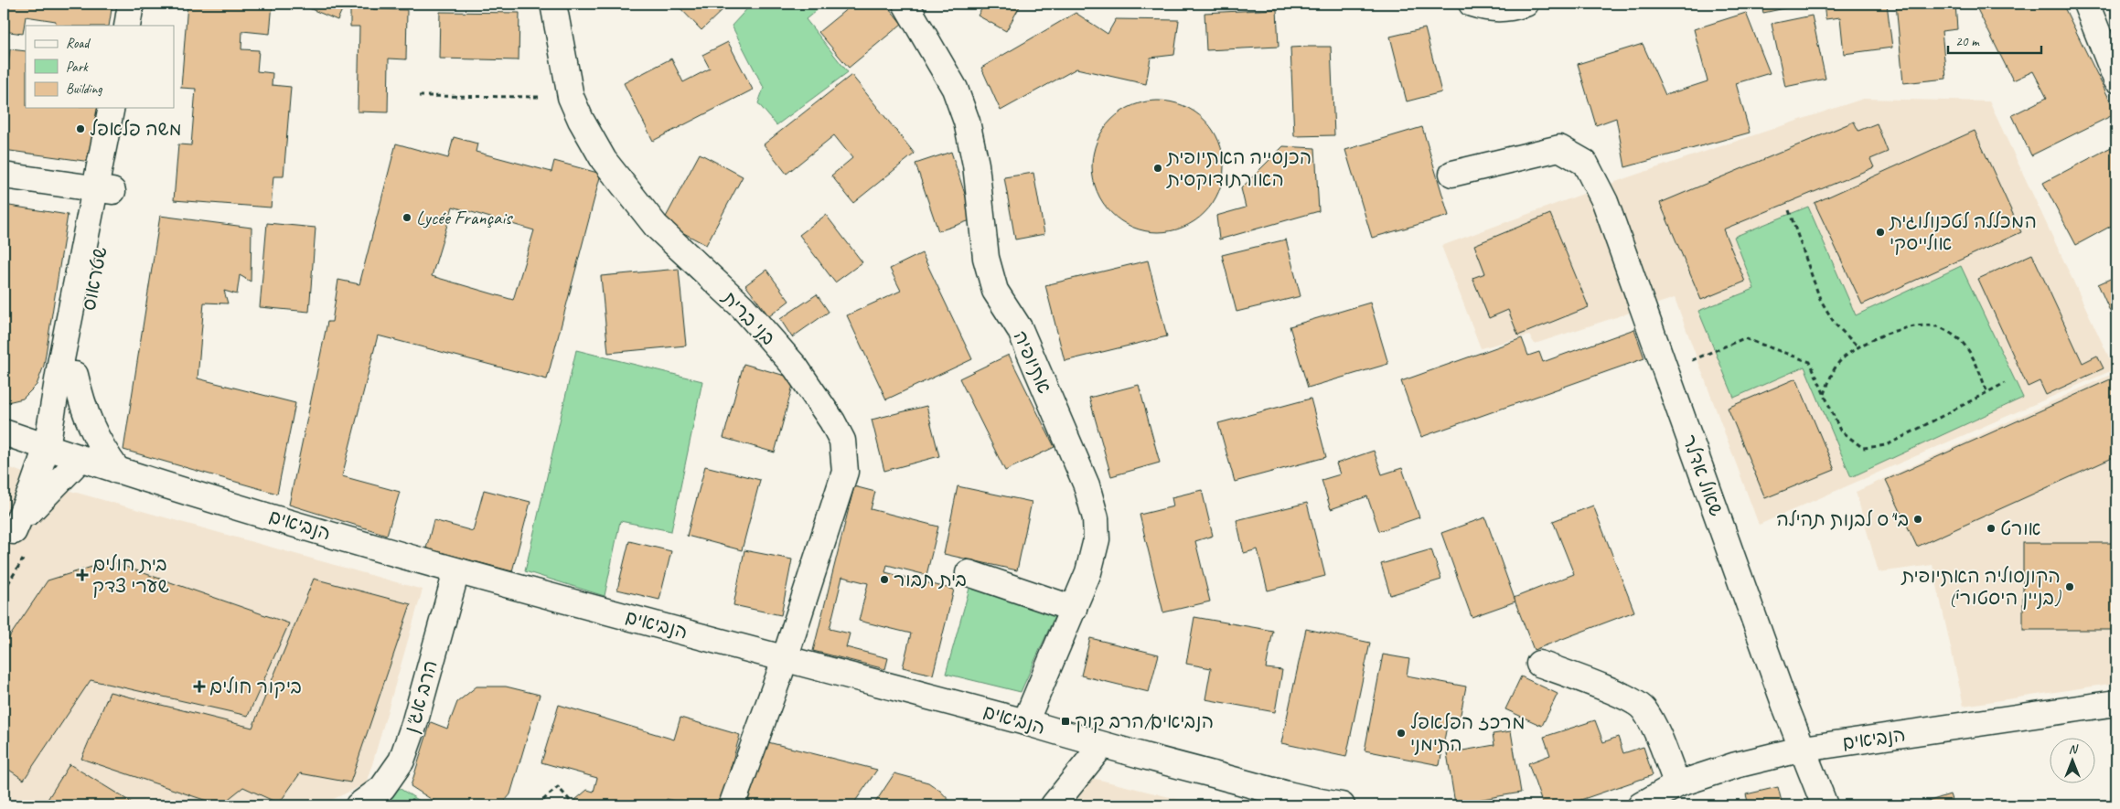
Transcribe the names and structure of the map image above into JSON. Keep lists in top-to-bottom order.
{
  "streets": {
    "street": [
      "שטראוס",
      "בני ברית",
      "אתיופיה",
      "שאול אדלר",
      "הנביאים",
      "הרב אג\"ן"
    ]
  },
  "crossings": [
    ["שטראוס", "הנביאים"],
    ["בני ברית", "הנביאים"],
    ["אתיופיה", "הנביאים"],
    ["שאול אדלר", "הנביאים"],
    ["הנביאים", "הרב אג\"ן"]
  ],
  "places": {
    "other": [
      "משה פלאפל",
      "הכנסייה האתיופית האורתודוקסית",
      "Lycée Français",
      "המכללה לטכנולוגית אולייסקי",
      "בי\"ס לבנות תהילה",
      "אורט",
      "בית תבור",
      "הקונסוליה האתיופית (בניין היסטורי)",
      "מרכז הפלאפל התימני"
    ],
    "health": ["בית חולים שערי צדק", "ביקור חולים"],
    "transit": ["הנביאים/הרב קוק"]
  },
  "legend": ["Road", "Park", "Building"],
  "scale_bar": "20 m",
  "north": "top"
}
